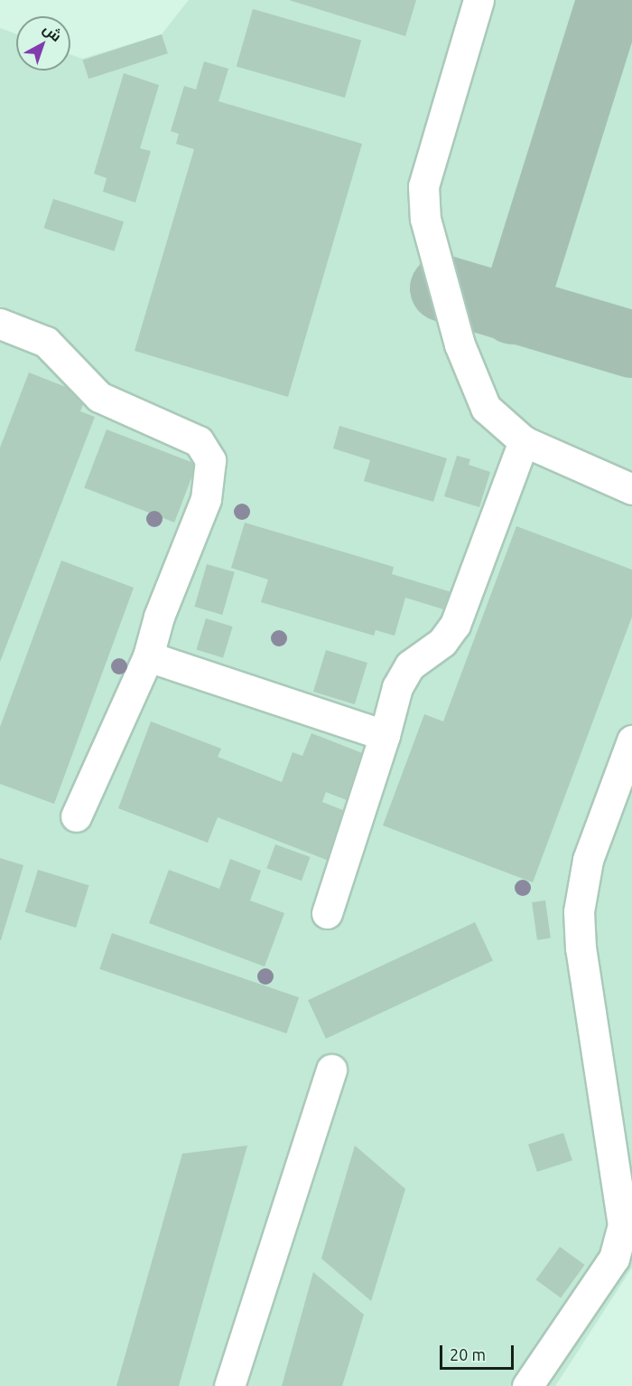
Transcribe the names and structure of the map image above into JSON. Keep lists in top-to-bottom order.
{
  "scale_bar": "20 m",
  "north": "top right"
}
